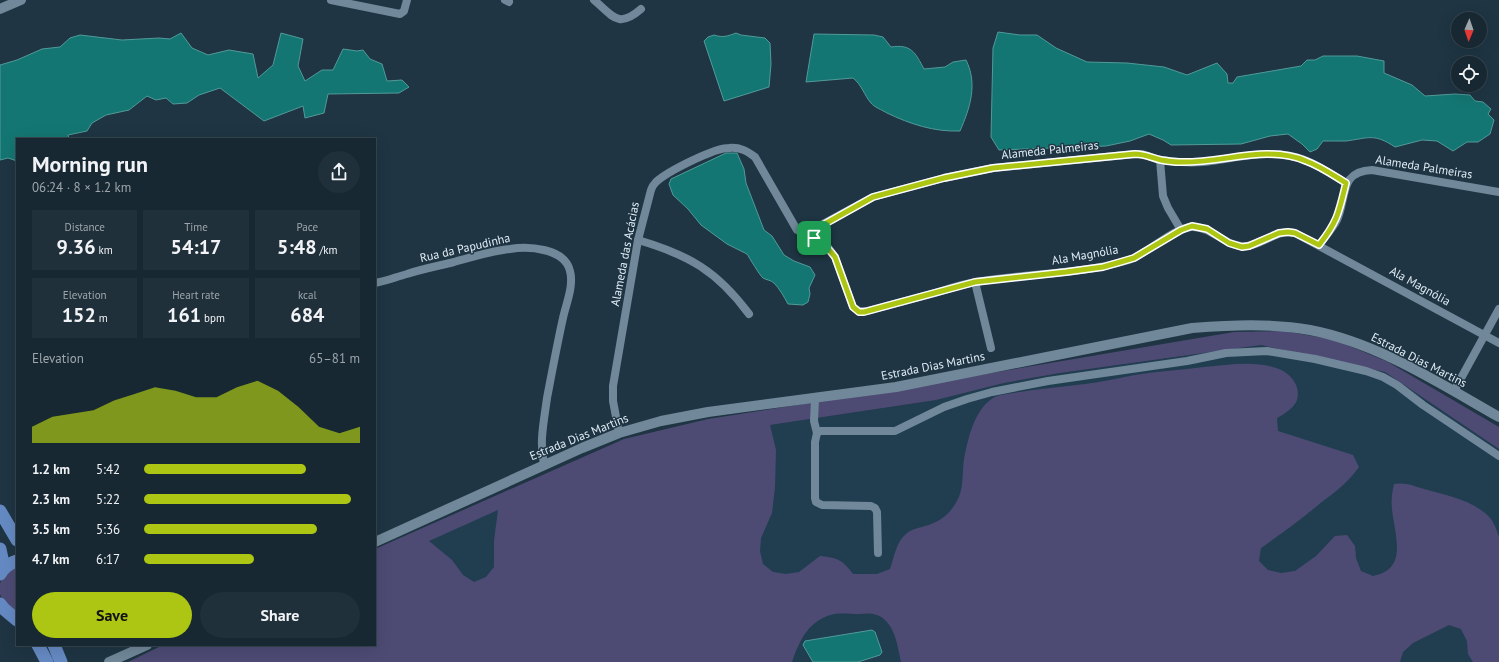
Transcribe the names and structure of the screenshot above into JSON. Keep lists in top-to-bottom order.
{
  "streets": {
    "street": [
      "Alameda Palmeiras",
      "Rua da Papudinha",
      "Alameda das Acácias",
      "Ala Magnólia",
      "Estrada Dias Martins"
    ]
  },
  "crossings": [
    ["Alameda Palmeiras", "Alameda das Acácias"],
    ["Rua da Papudinha", "Estrada Dias Martins"],
    ["Alameda das Acácias", "Ala Magnólia"],
    ["Alameda das Acácias", "Estrada Dias Martins"]
  ],
  "north": "bottom",
  "page": {
    "heading": ["Morning run", "06:24 · 8 × 1.2 km"],
    "stats": [
      ["Distance", "9.36 km"],
      ["Time", "54:17"],
      ["Pace", "5:48 /km"],
      ["Elevation", "152 m"],
      ["Heart rate", "161 bpm"],
      ["kcal", "684"]
    ],
    "chart": ["Elevation", "65–81 m"],
    "list": [
      {
        "name": "1.2 km",
        "note": "5:42"
      },
      {
        "name": "2.3 km",
        "note": "5:22"
      },
      {
        "name": "3.5 km",
        "note": "5:36"
      },
      {
        "name": "4.7 km",
        "note": "6:17"
      }
    ],
    "buttons": ["Save", "Share"]
  }
}
